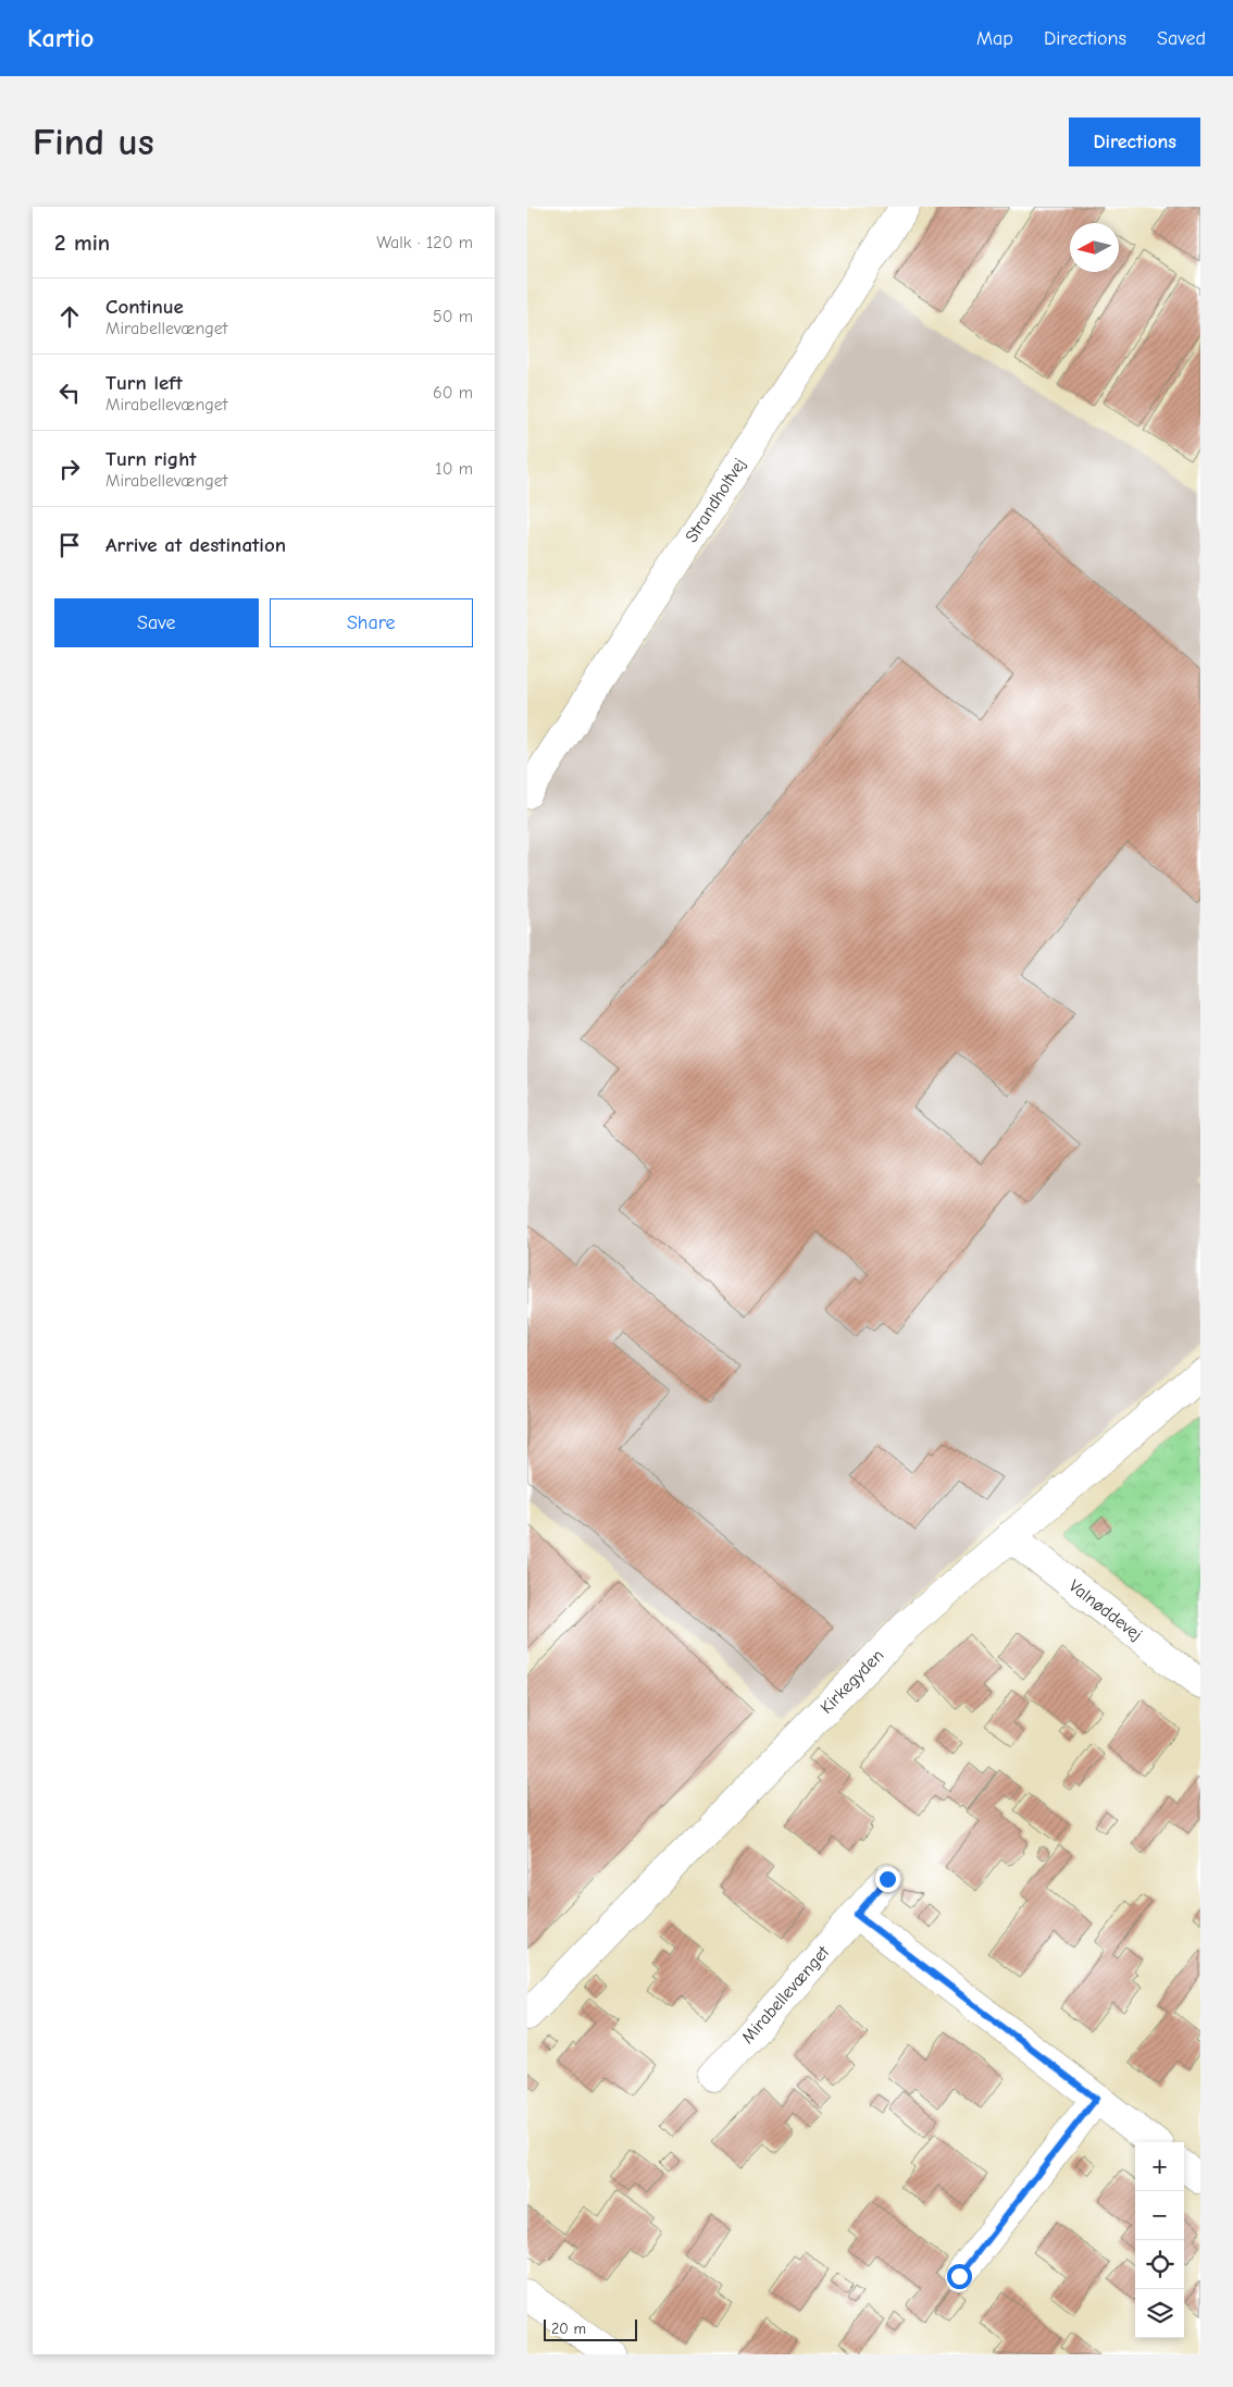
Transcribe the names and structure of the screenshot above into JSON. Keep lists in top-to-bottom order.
{
  "streets": {
    "street": [
      "Strandholtvej",
      "Valnøddevej",
      "Kirkegyden",
      "Mirabellevænget"
    ]
  },
  "crossings": [
    ["Valnøddevej", "Kirkegyden"]
  ],
  "scale_bar": "20 m",
  "north": "left",
  "page": {
    "header": "Kartio",
    "nav": ["Map", "Directions", "Saved"],
    "buttons": [
      "Directions",
      ["Save", "Share"]
    ],
    "title": "Find us",
    "heading": ["2 min", "Walk · 120 m"],
    "list": [
      ["Continue", "Mirabellevænget", "50 m"],
      ["Turn left", "Mirabellevænget", "60 m"],
      ["Turn right", "Mirabellevænget", "10 m"],
      "Arrive at destination"
    ],
    "map_buttons": ["+", "−"],
    "scale": "20 m"
  }
}
